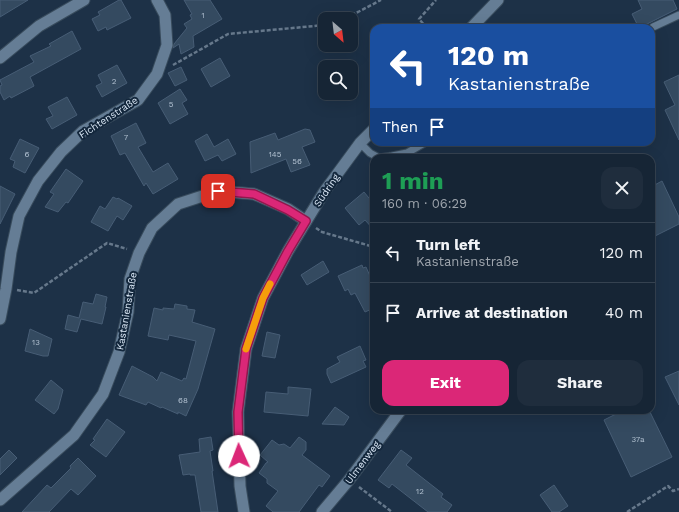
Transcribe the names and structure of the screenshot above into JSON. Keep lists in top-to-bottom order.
{
  "streets": {
    "street": [
      "Fichtenstraße",
      "Südring",
      "Kastanienstraße",
      "Ulmenweg"
    ]
  },
  "crossings": [
    ["Südring", "Kastanienstraße"]
  ],
  "house_numbers": [
    "1",
    "2",
    "5",
    "7",
    "6",
    "145",
    "56",
    "13",
    "68",
    "37a",
    "12"
  ],
  "north": "bottom right",
  "page": {
    "turn": ["120 m", "Kastanienstraße"],
    "then": "Then",
    "heading": ["1 min", "160 m · 06:29"],
    "list": [
      {
        "name": "Turn left",
        "note": "Kastanienstraße",
        "value": "120 m"
      },
      {
        "name": "Arrive at destination",
        "value": "40 m"
      }
    ],
    "buttons": ["Exit", "Share"]
  }
}
